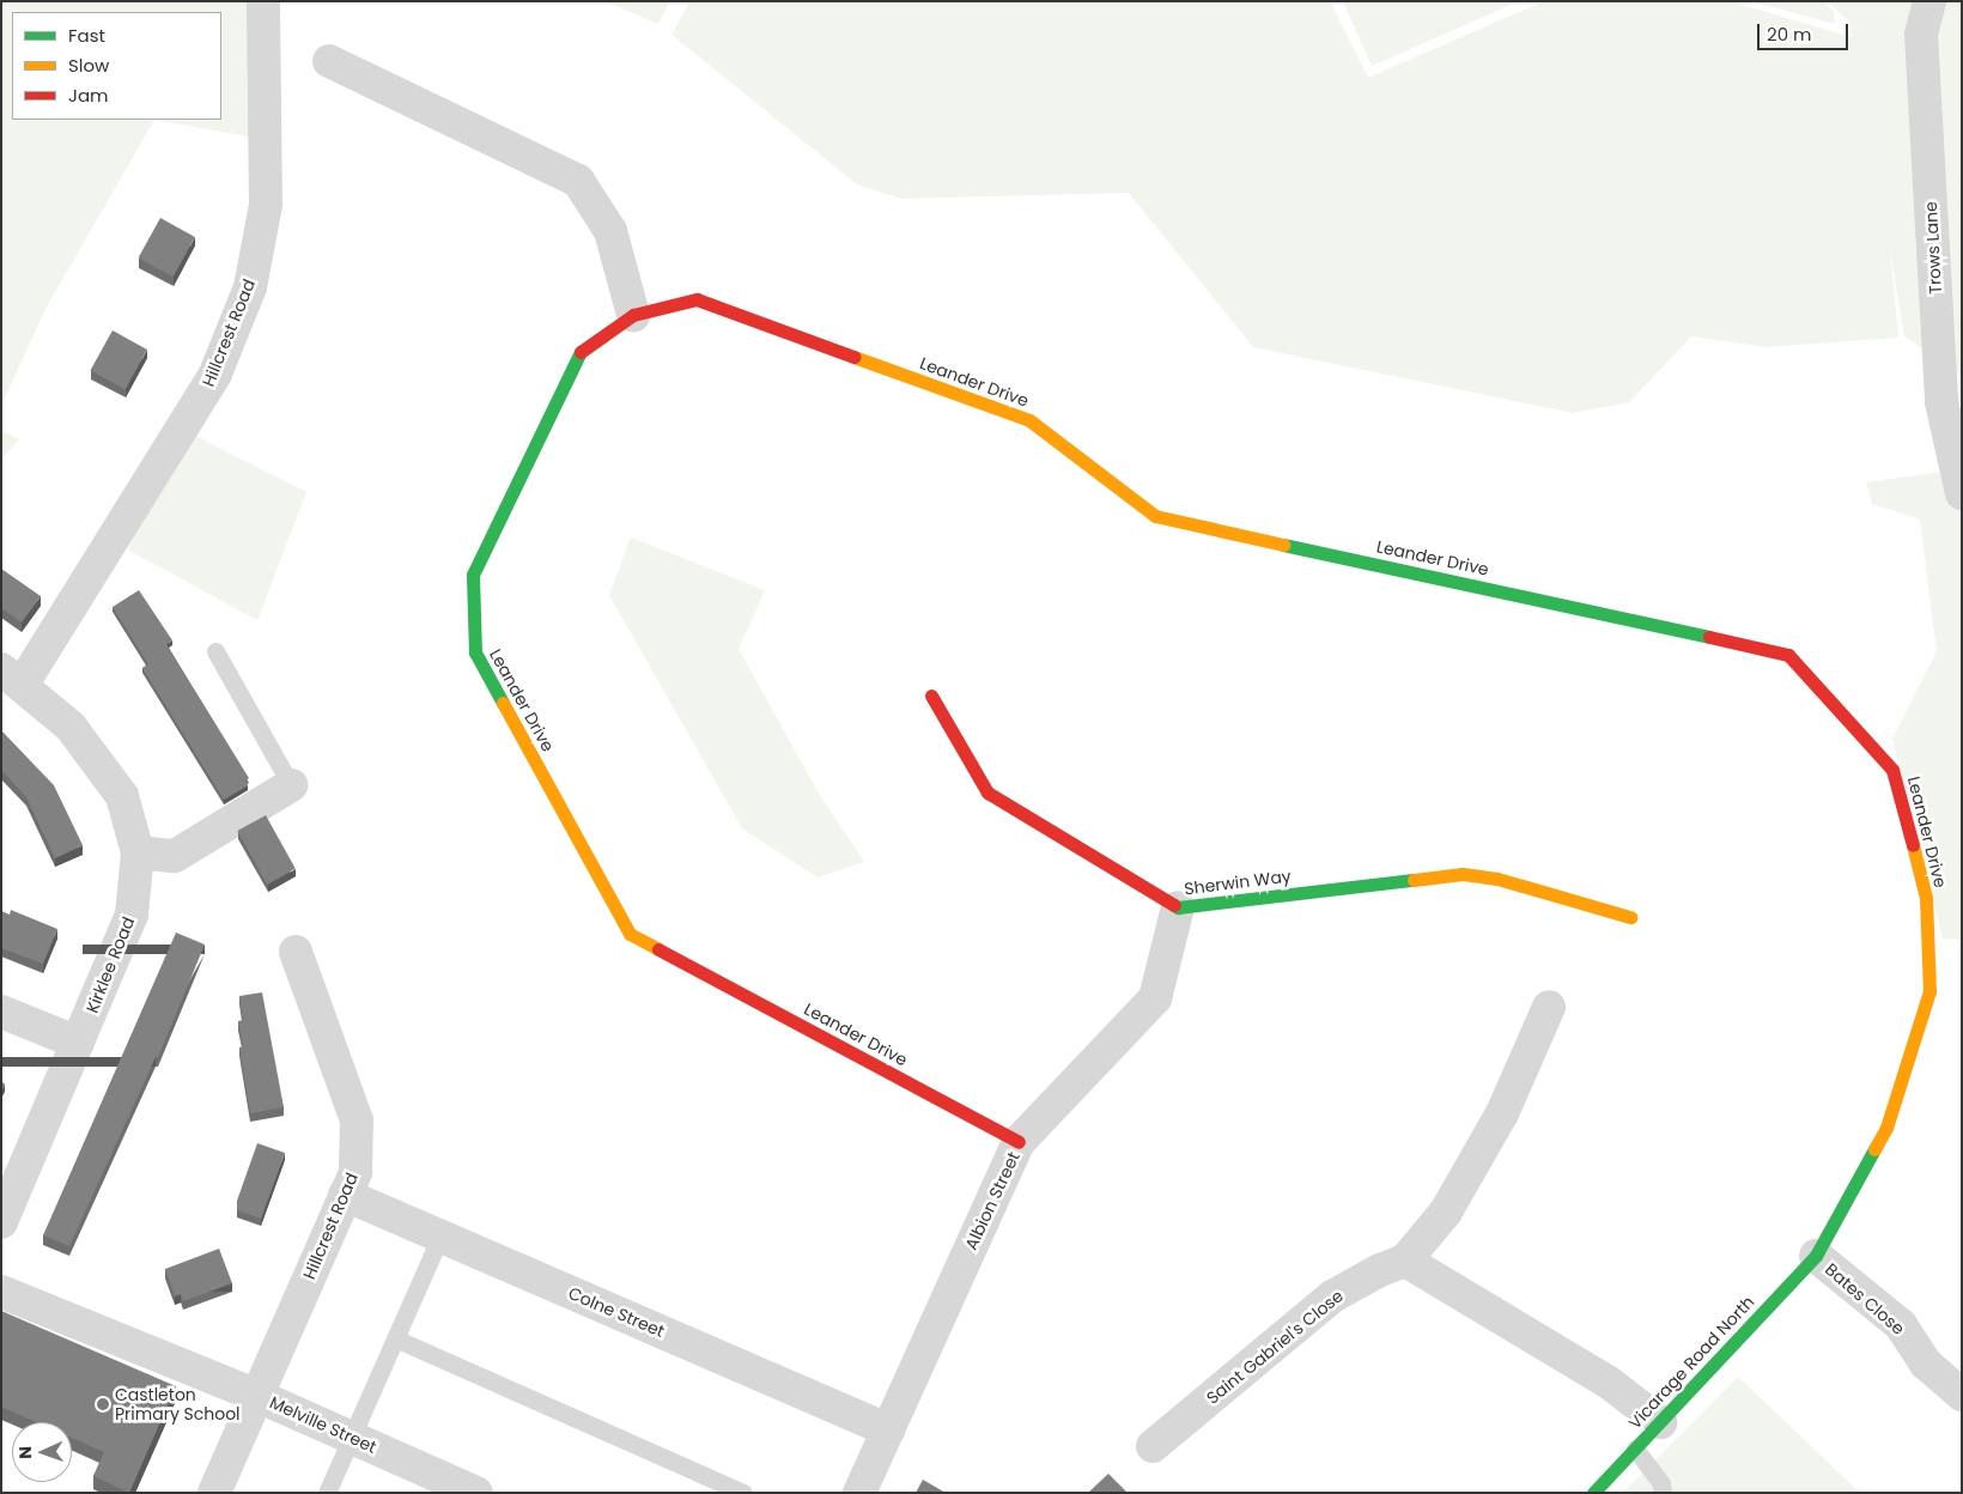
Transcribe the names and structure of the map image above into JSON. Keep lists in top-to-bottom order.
{
  "streets": {
    "street": [
      "Trows Lane",
      "Hillcrest Road",
      "Leander Drive",
      "Sherwin Way",
      "Kirklee Road",
      "Albion Street",
      "Bates Close",
      "Colne Street",
      "Saint Gabriel's Close",
      "Vicarage Road North",
      "Melville Street"
    ]
  },
  "crossings": [
    ["Hillcrest Road", "Kirklee Road"],
    ["Hillcrest Road", "Colne Street"],
    ["Hillcrest Road", "Melville Street"],
    ["Leander Drive", "Albion Street"],
    ["Leander Drive", "Bates Close"],
    ["Leander Drive", "Vicarage Road North"],
    ["Sherwin Way", "Albion Street"],
    ["Albion Street", "Colne Street"],
    ["Bates Close", "Vicarage Road North"]
  ],
  "places": ["Castleton Primary School"],
  "legend": ["Fast", "Slow", "Jam"],
  "scale_bar": "20 m",
  "north": "left"
}
